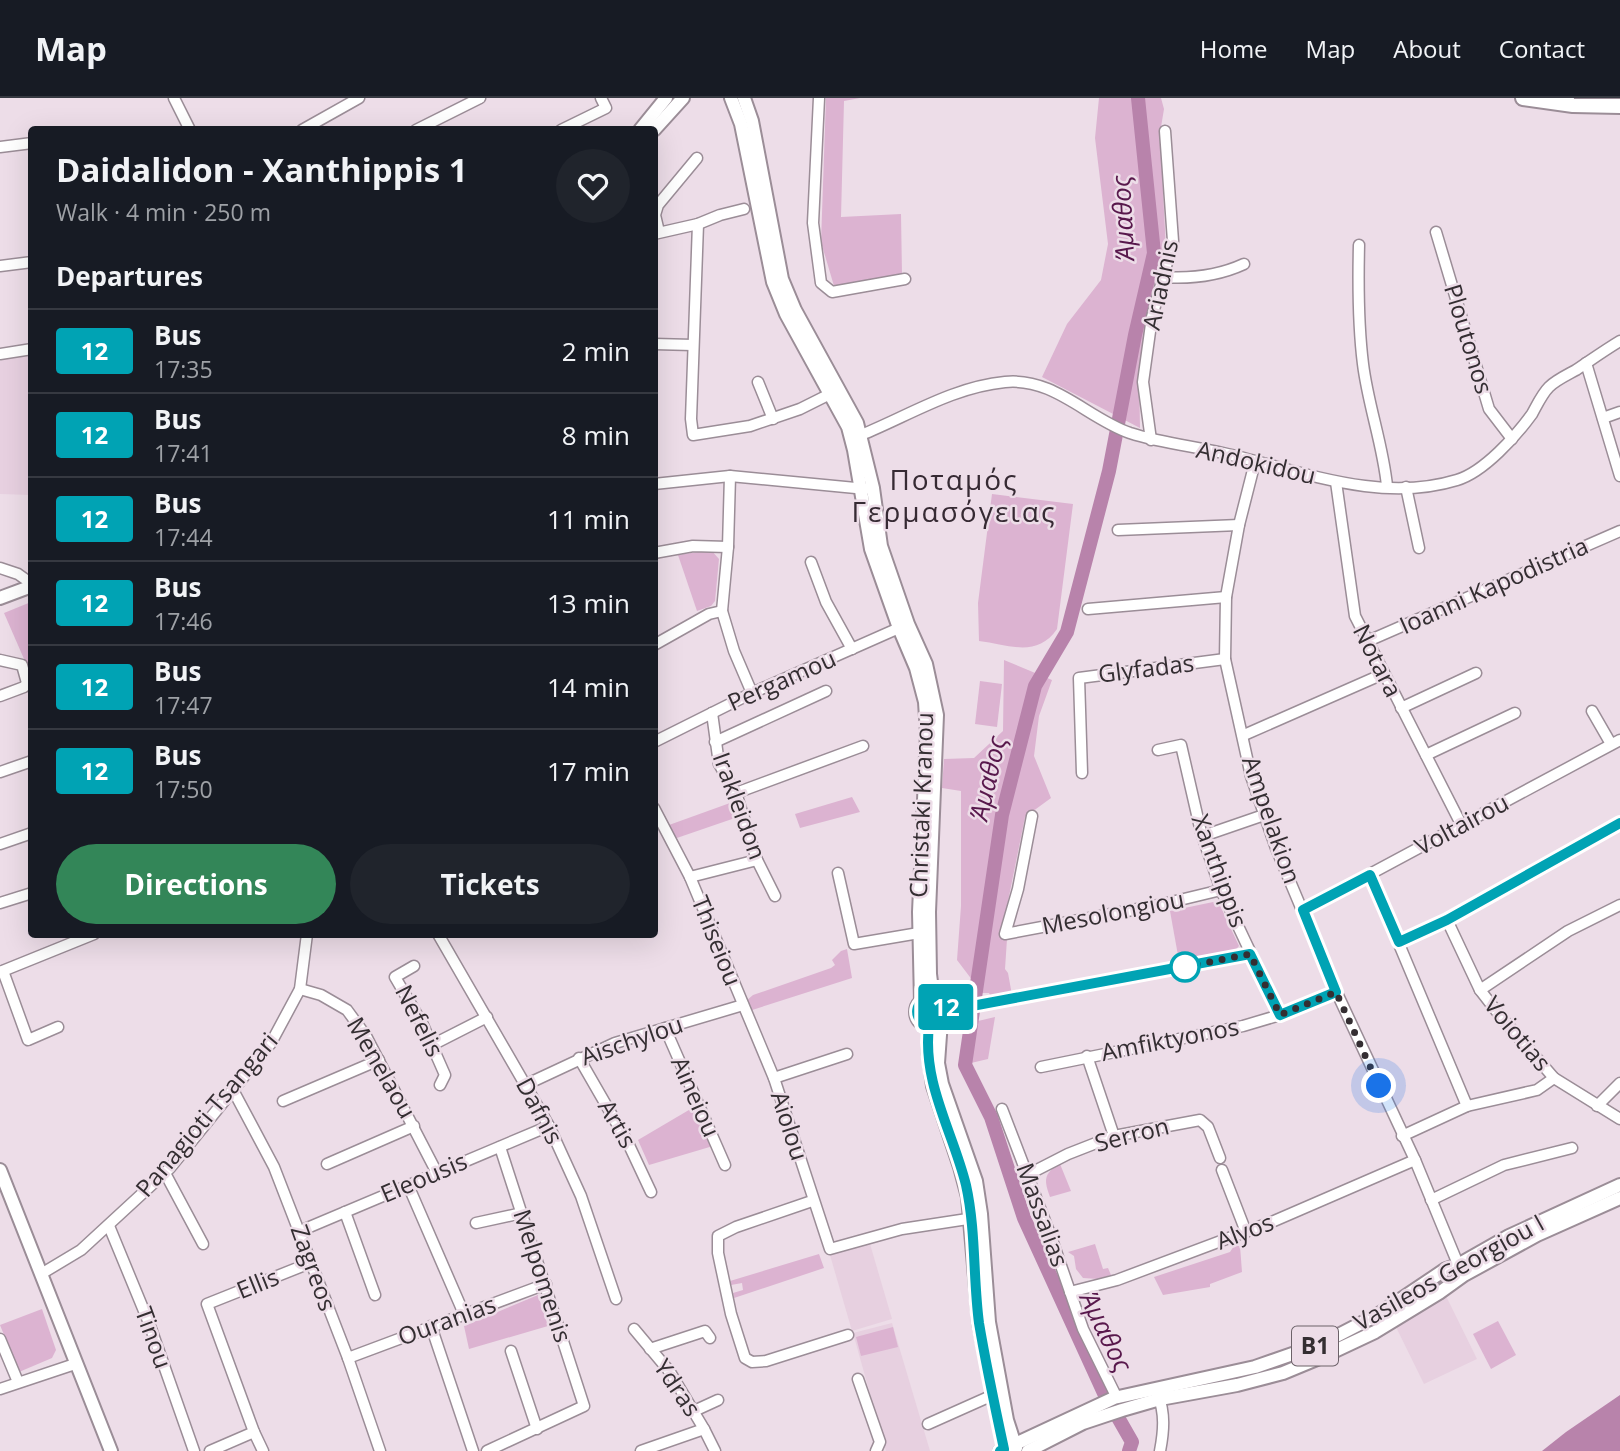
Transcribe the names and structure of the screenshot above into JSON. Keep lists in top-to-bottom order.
{
  "streets": {
    "main road": ["Christaki Kranou", "Vasileos Georgiou I", "B1"],
    "street": [
      "Ariadnis",
      "Ploutonos",
      "Andokidou",
      "Ioanni Kapodistria",
      "Notara",
      "Glyfadas",
      "Pergamou",
      "Irakleidon",
      "Ampelakion",
      "Voltairou",
      "Xanthippis",
      "Mesolongiou",
      "Thiseiou",
      "Nefelis",
      "Voiotias",
      "Amfiktyonos",
      "Aischylou",
      "Menelaou",
      "Aineiou",
      "Dafnis",
      "Panagioti Tsangari",
      "Artis",
      "Aiolou",
      "Serron",
      "Eleousis",
      "Massalias",
      "Alyos",
      "Zagreos",
      "Melpomenis",
      "Ellis",
      "Ouranias",
      "Tinou",
      "Ydras"
    ]
  },
  "crossings": [
    ["Ariadnis", "Andokidou"],
    ["Ploutonos", "Andokidou"],
    ["Andokidou", "Notara"],
    ["Andokidou", "Christaki Kranou"],
    ["Andokidou", "Ampelakion"],
    ["Ioanni Kapodistria", "Notara"],
    ["Notara", "Voltairou"],
    ["Glyfadas", "Ampelakion"],
    ["Pergamou", "Christaki Kranou"],
    ["Pergamou", "Irakleidon"],
    ["Christaki Kranou", "Aiolou"],
    ["Christaki Kranou", "Vasileos Georgiou I"],
    ["Irakleidon", "Thiseiou"],
    ["Ampelakion", "Voltairou"],
    ["Ampelakion", "Amfiktyonos"],
    ["Ampelakion", "Alyos"],
    ["Ampelakion", "Vasileos Georgiou I"],
    ["Xanthippis", "Mesolongiou"],
    ["Xanthippis", "Amfiktyonos"],
    ["Thiseiou", "Aischylou"],
    ["Thiseiou", "Aiolou"],
    ["Aischylou", "Aineiou"],
    ["Aischylou", "Dafnis"],
    ["Aischylou", "Artis"],
    ["Aischylou", "Aiolou"],
    ["Menelaou", "Panagioti Tsangari"],
    ["Menelaou", "Eleousis"],
    ["Dafnis", "Eleousis"],
    ["Panagioti Tsangari", "Zagreos"],
    ["Panagioti Tsangari", "Tinou"],
    ["Serron", "Massalias"],
    ["Eleousis", "Zagreos"],
    ["Eleousis", "Melpomenis"],
    ["Massalias", "Alyos"],
    ["Massalias", "Vasileos Georgiou I"],
    ["Zagreos", "Ellis"],
    ["Zagreos", "Ouranias"],
    ["Melpomenis", "Ouranias"]
  ],
  "districts": ["Ποταμός Γερμασόγειας"],
  "water": ["Άμαθος"],
  "lines": ["bus line 12"],
  "page": {
    "header": "Map",
    "nav": [
      "Home",
      "Map",
      "About",
      "Contact"
    ],
    "on_map": "12",
    "heading": [
      ["Daidalidon - Xanthippis 1", "Walk · 4 min · 250 m"],
      "Departures"
    ],
    "list": [
      {
        "mark": "12",
        "name": "Bus",
        "note": "17:35",
        "value": "2 min"
      },
      {
        "mark": "12",
        "name": "Bus",
        "note": "17:41",
        "value": "8 min"
      },
      {
        "mark": "12",
        "name": "Bus",
        "note": "17:44",
        "value": "11 min"
      },
      {
        "mark": "12",
        "name": "Bus",
        "note": "17:46",
        "value": "13 min"
      },
      {
        "mark": "12",
        "name": "Bus",
        "note": "17:47",
        "value": "14 min"
      },
      {
        "mark": "12",
        "name": "Bus",
        "note": "17:50",
        "value": "17 min"
      }
    ],
    "buttons": ["Directions", "Tickets"]
  }
}
